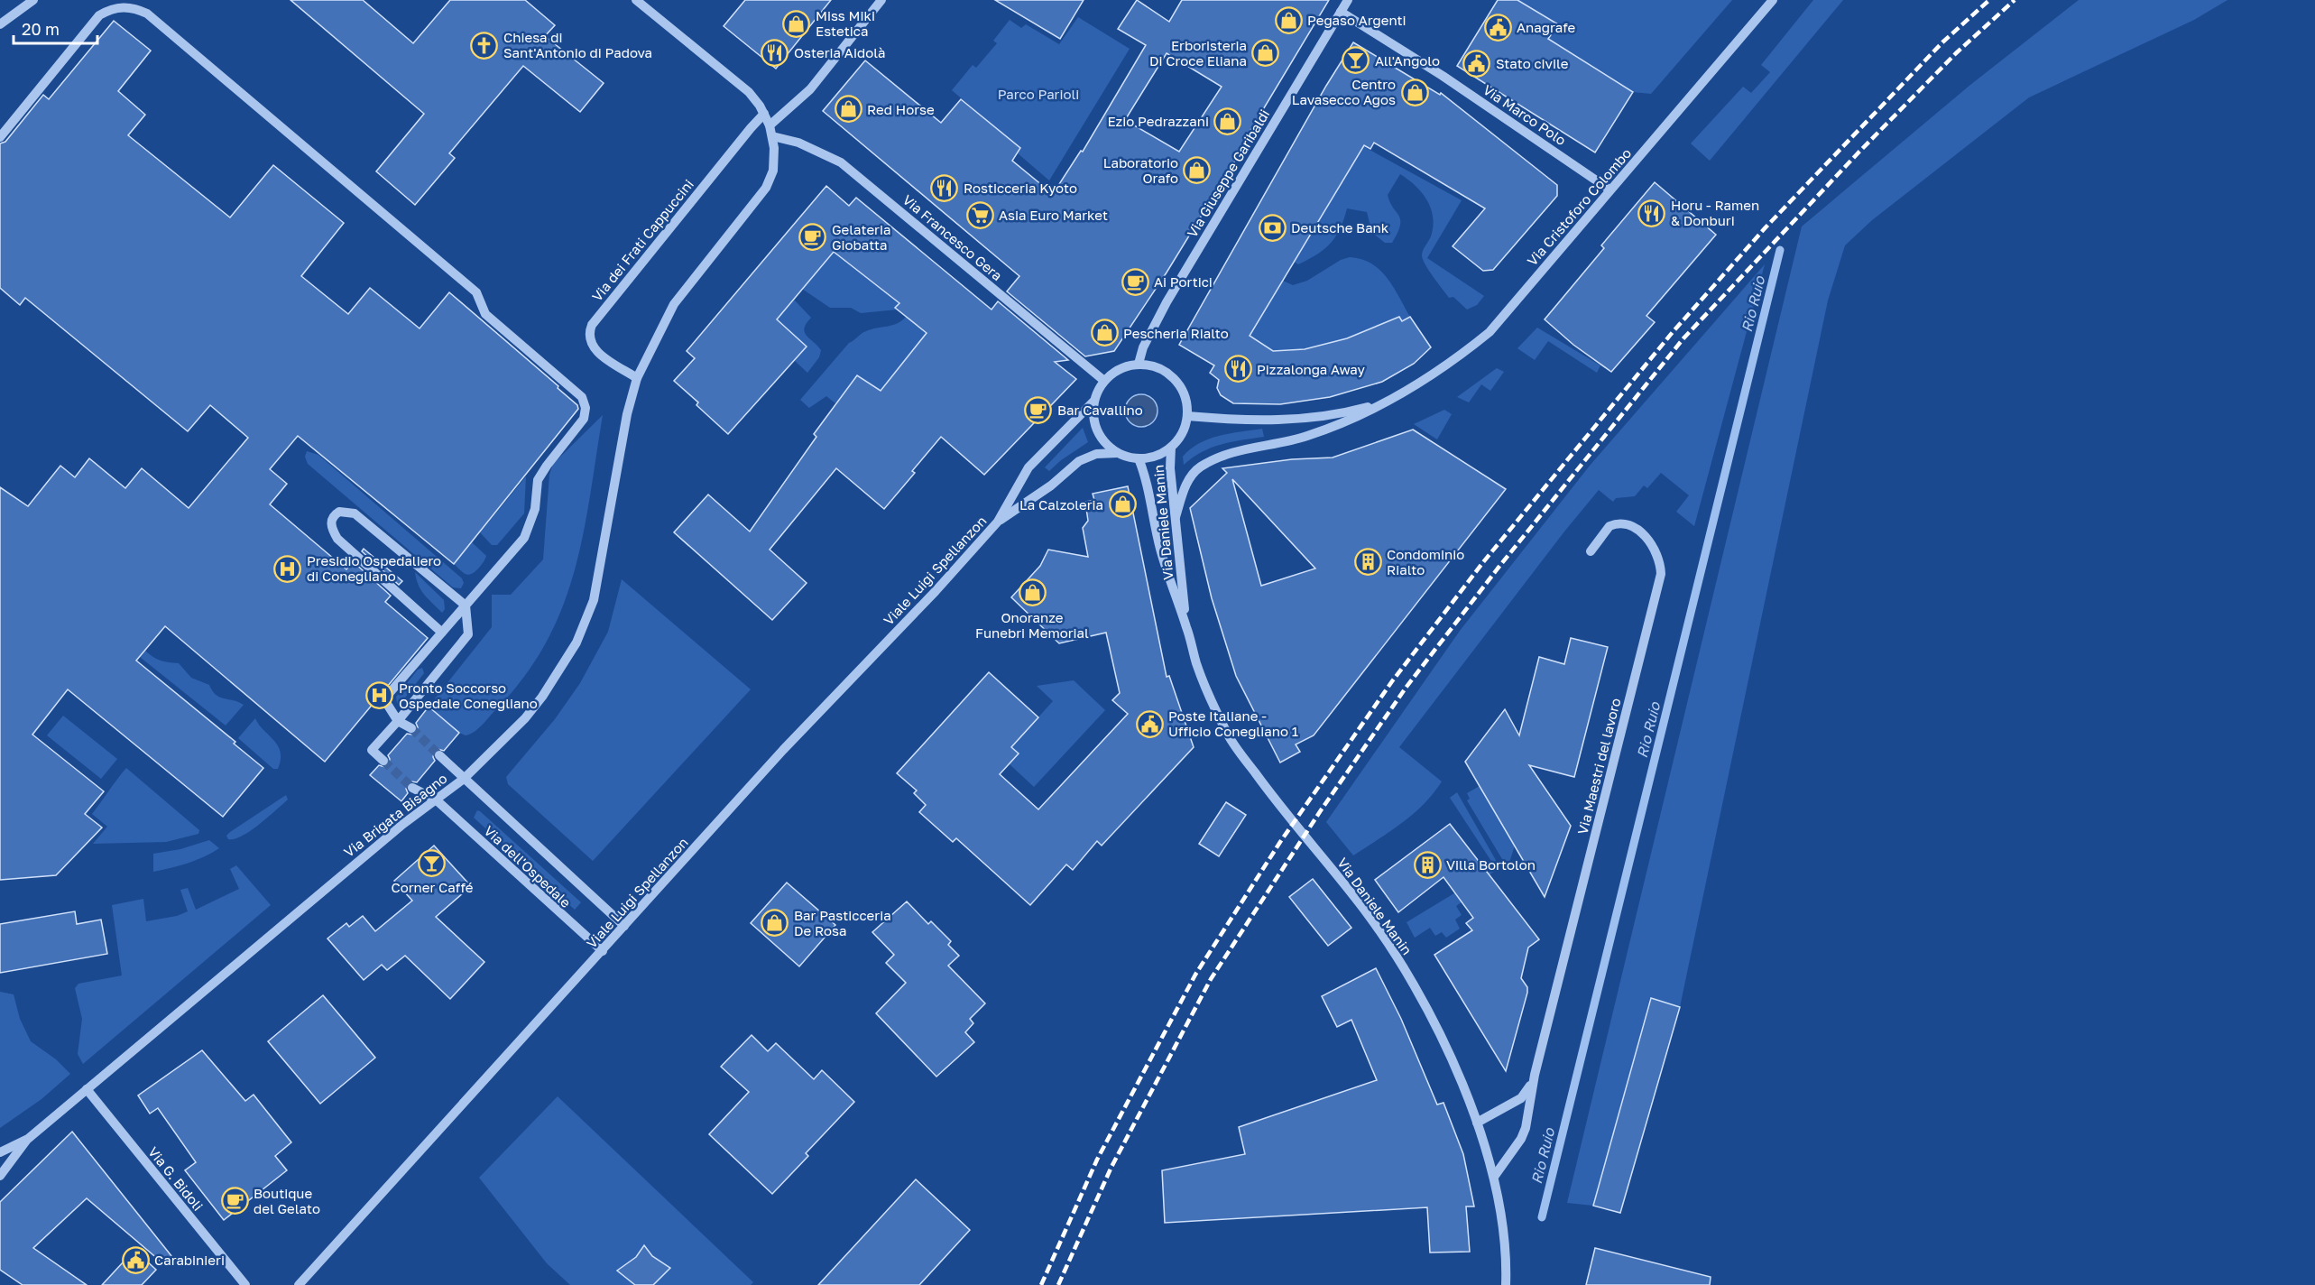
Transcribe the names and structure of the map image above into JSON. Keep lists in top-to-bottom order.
{
  "streets": {
    "street": [
      "Via Marco Polo",
      "Via Giuseppe Garibaldi",
      "Via Cristoforo Colombo",
      "Via Francesco Gera",
      "Via dei Frati Cappuccini",
      "Via Daniele Manin",
      "Viale Luigi Spellanzon",
      "Via Maestri del lavoro",
      "Via Brigata Bisagno",
      "Via dell'Ospedale",
      "Via G. Bidoli"
    ]
  },
  "crossings": [
    ["Via Marco Polo", "Via Giuseppe Garibaldi"],
    ["Via Marco Polo", "Via Cristoforo Colombo"],
    ["Via Giuseppe Garibaldi", "Via Cristoforo Colombo"],
    ["Via Giuseppe Garibaldi", "Via Francesco Gera"],
    ["Via Giuseppe Garibaldi", "Via Daniele Manin"],
    ["Via Giuseppe Garibaldi", "Viale Luigi Spellanzon"],
    ["Via Cristoforo Colombo", "Via Francesco Gera"],
    ["Via Cristoforo Colombo", "Via Daniele Manin"],
    ["Via Cristoforo Colombo", "Viale Luigi Spellanzon"],
    ["Via Francesco Gera", "Via Daniele Manin"],
    ["Via Francesco Gera", "Viale Luigi Spellanzon"],
    ["Via dei Frati Cappuccini", "Via Brigata Bisagno"],
    ["Via Daniele Manin", "Viale Luigi Spellanzon"],
    ["Via Daniele Manin", "Via Maestri del lavoro"],
    ["Viale Luigi Spellanzon", "Via dell'Ospedale"],
    ["Via Brigata Bisagno", "Via dell'Ospedale"],
    ["Via Brigata Bisagno", "Via G. Bidoli"]
  ],
  "water": ["Rio Ruio"],
  "parks": ["Parco Parioli"],
  "places": {
    "shop": [
      "Pegaso Argenti",
      "Miss Miki Estetica",
      "Erboristeria Di Croce Eliana",
      "Centro Lavasecco Agos",
      "Red Horse",
      "Ezio Pedrazzani",
      "Laboratorio Orafo",
      "Pescheria Rialto",
      "La Calzoleria",
      "Onoranze Funebri Memorial",
      "Bar Pasticceria De Rosa"
    ],
    "public building": [
      "Anagrafe",
      "Stato civile",
      "Poste Italiane - Ufficio Conegliano 1",
      "Carabinieri"
    ],
    "church": ["Chiesa di Sant'Antonio di Padova"],
    "restaurant": [
      "Osteria Aidolà",
      "Rosticceria Kyoto",
      "Horu - Ramen & Donburi",
      "Pizzalonga Away"
    ],
    "bar": ["All'Angolo", "Corner Caffé"],
    "supermarket": ["Asia Euro Market"],
    "bank": ["Deutsche Bank"],
    "cafe": [
      "Gelateria Giobatta",
      "Ai Portici",
      "Bar Cavallino",
      "Boutique del Gelato"
    ],
    "building": ["Condominio Rialto", "Villa Bortolon"],
    "hospital": ["Presidio Ospedaliero di Conegliano", "Pronto Soccorso Ospedale Conegliano"]
  },
  "scale_bar": "20 m"
}
